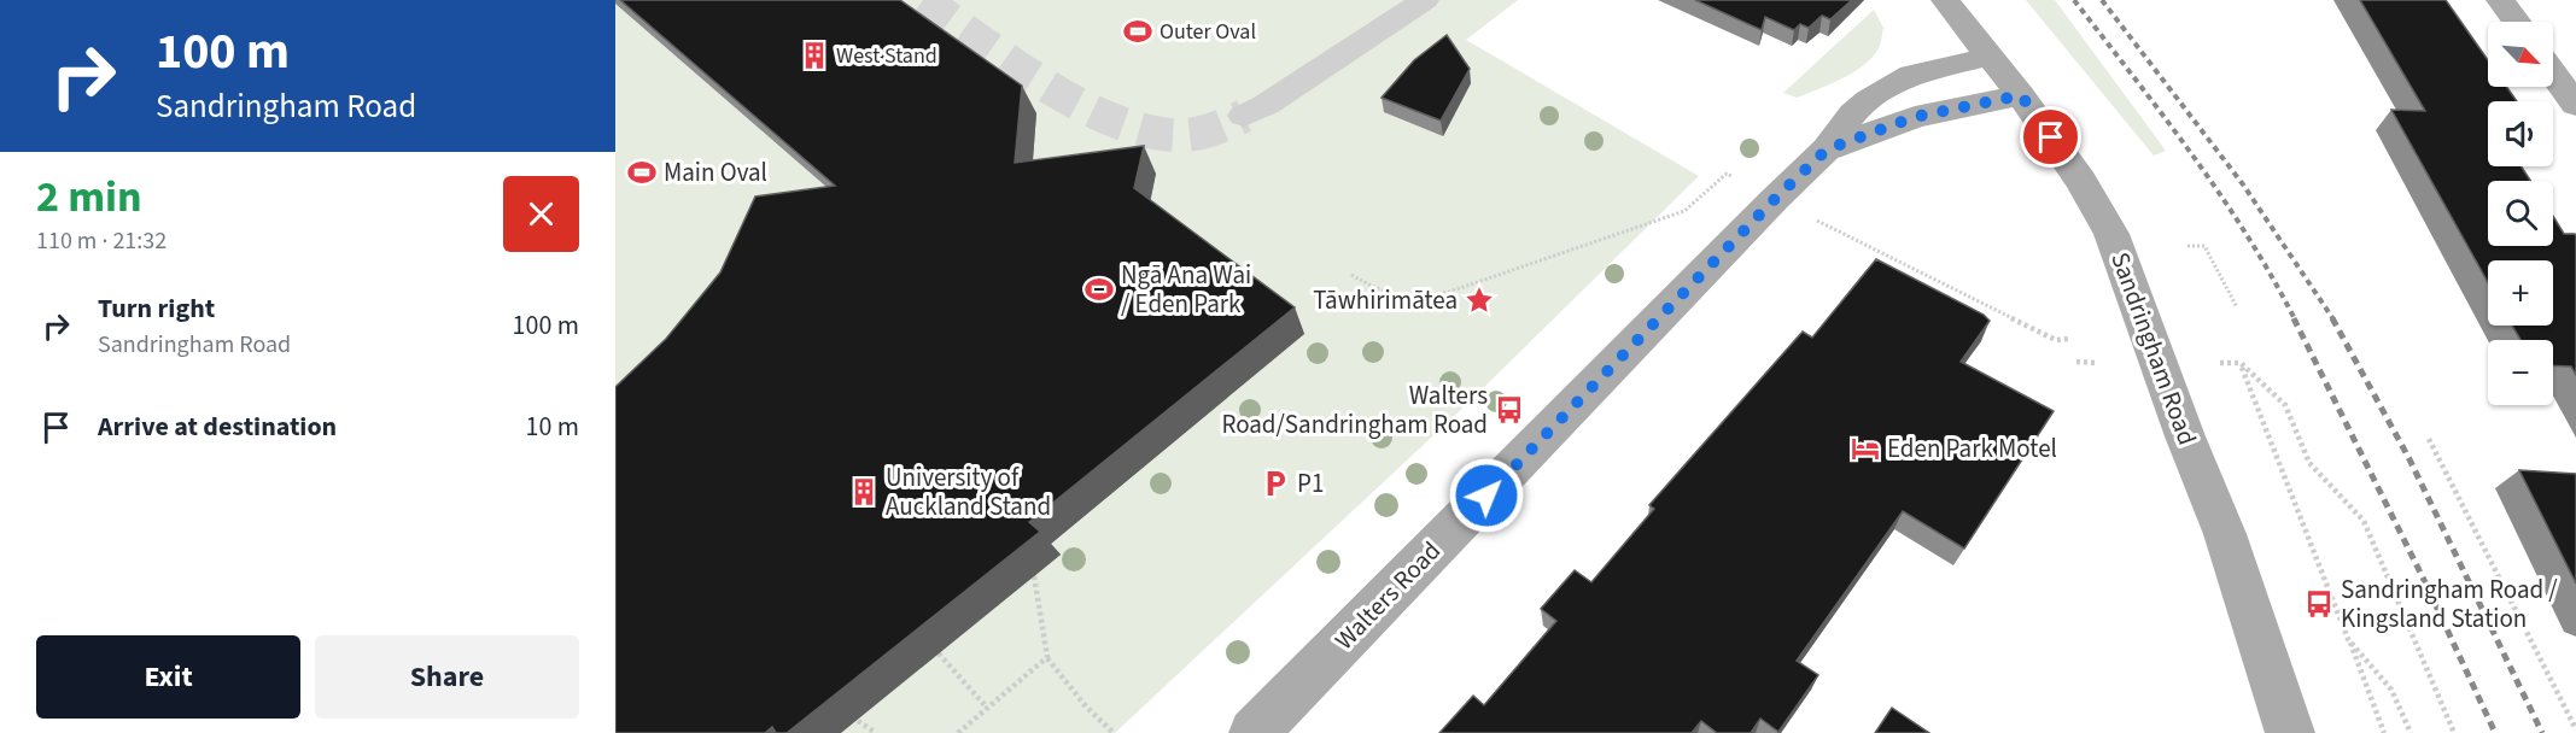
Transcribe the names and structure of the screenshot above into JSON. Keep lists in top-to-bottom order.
{
  "streets": {
    "main road": ["Sandringham Road", "Walters Road"]
  },
  "crossings": [
    ["Sandringham Road", "Walters Road"]
  ],
  "places": {
    "sports": ["Outer Oval", "Main Oval", "Ngā Ana Wai / Eden Park"],
    "building": ["West Stand", "University of Auckland Stand"],
    "place": ["Tāwhirimātea"],
    "bus stop": ["Walters Road/Sandringham Road", "Sandringham Road / Kingsland Station"],
    "hotel": ["Eden Park Motel"],
    "parking": ["P1"]
  },
  "north": "bottom right",
  "page": {
    "turn": ["100 m", "Sandringham Road"],
    "map_buttons": ["+", "−"],
    "heading": ["2 min", "110 m · 21:32"],
    "list": [
      {
        "name": "Turn right",
        "note": "Sandringham Road",
        "value": "100 m"
      },
      {
        "name": "Arrive at destination",
        "value": "10 m"
      }
    ],
    "buttons": ["Exit", "Share"]
  }
}
